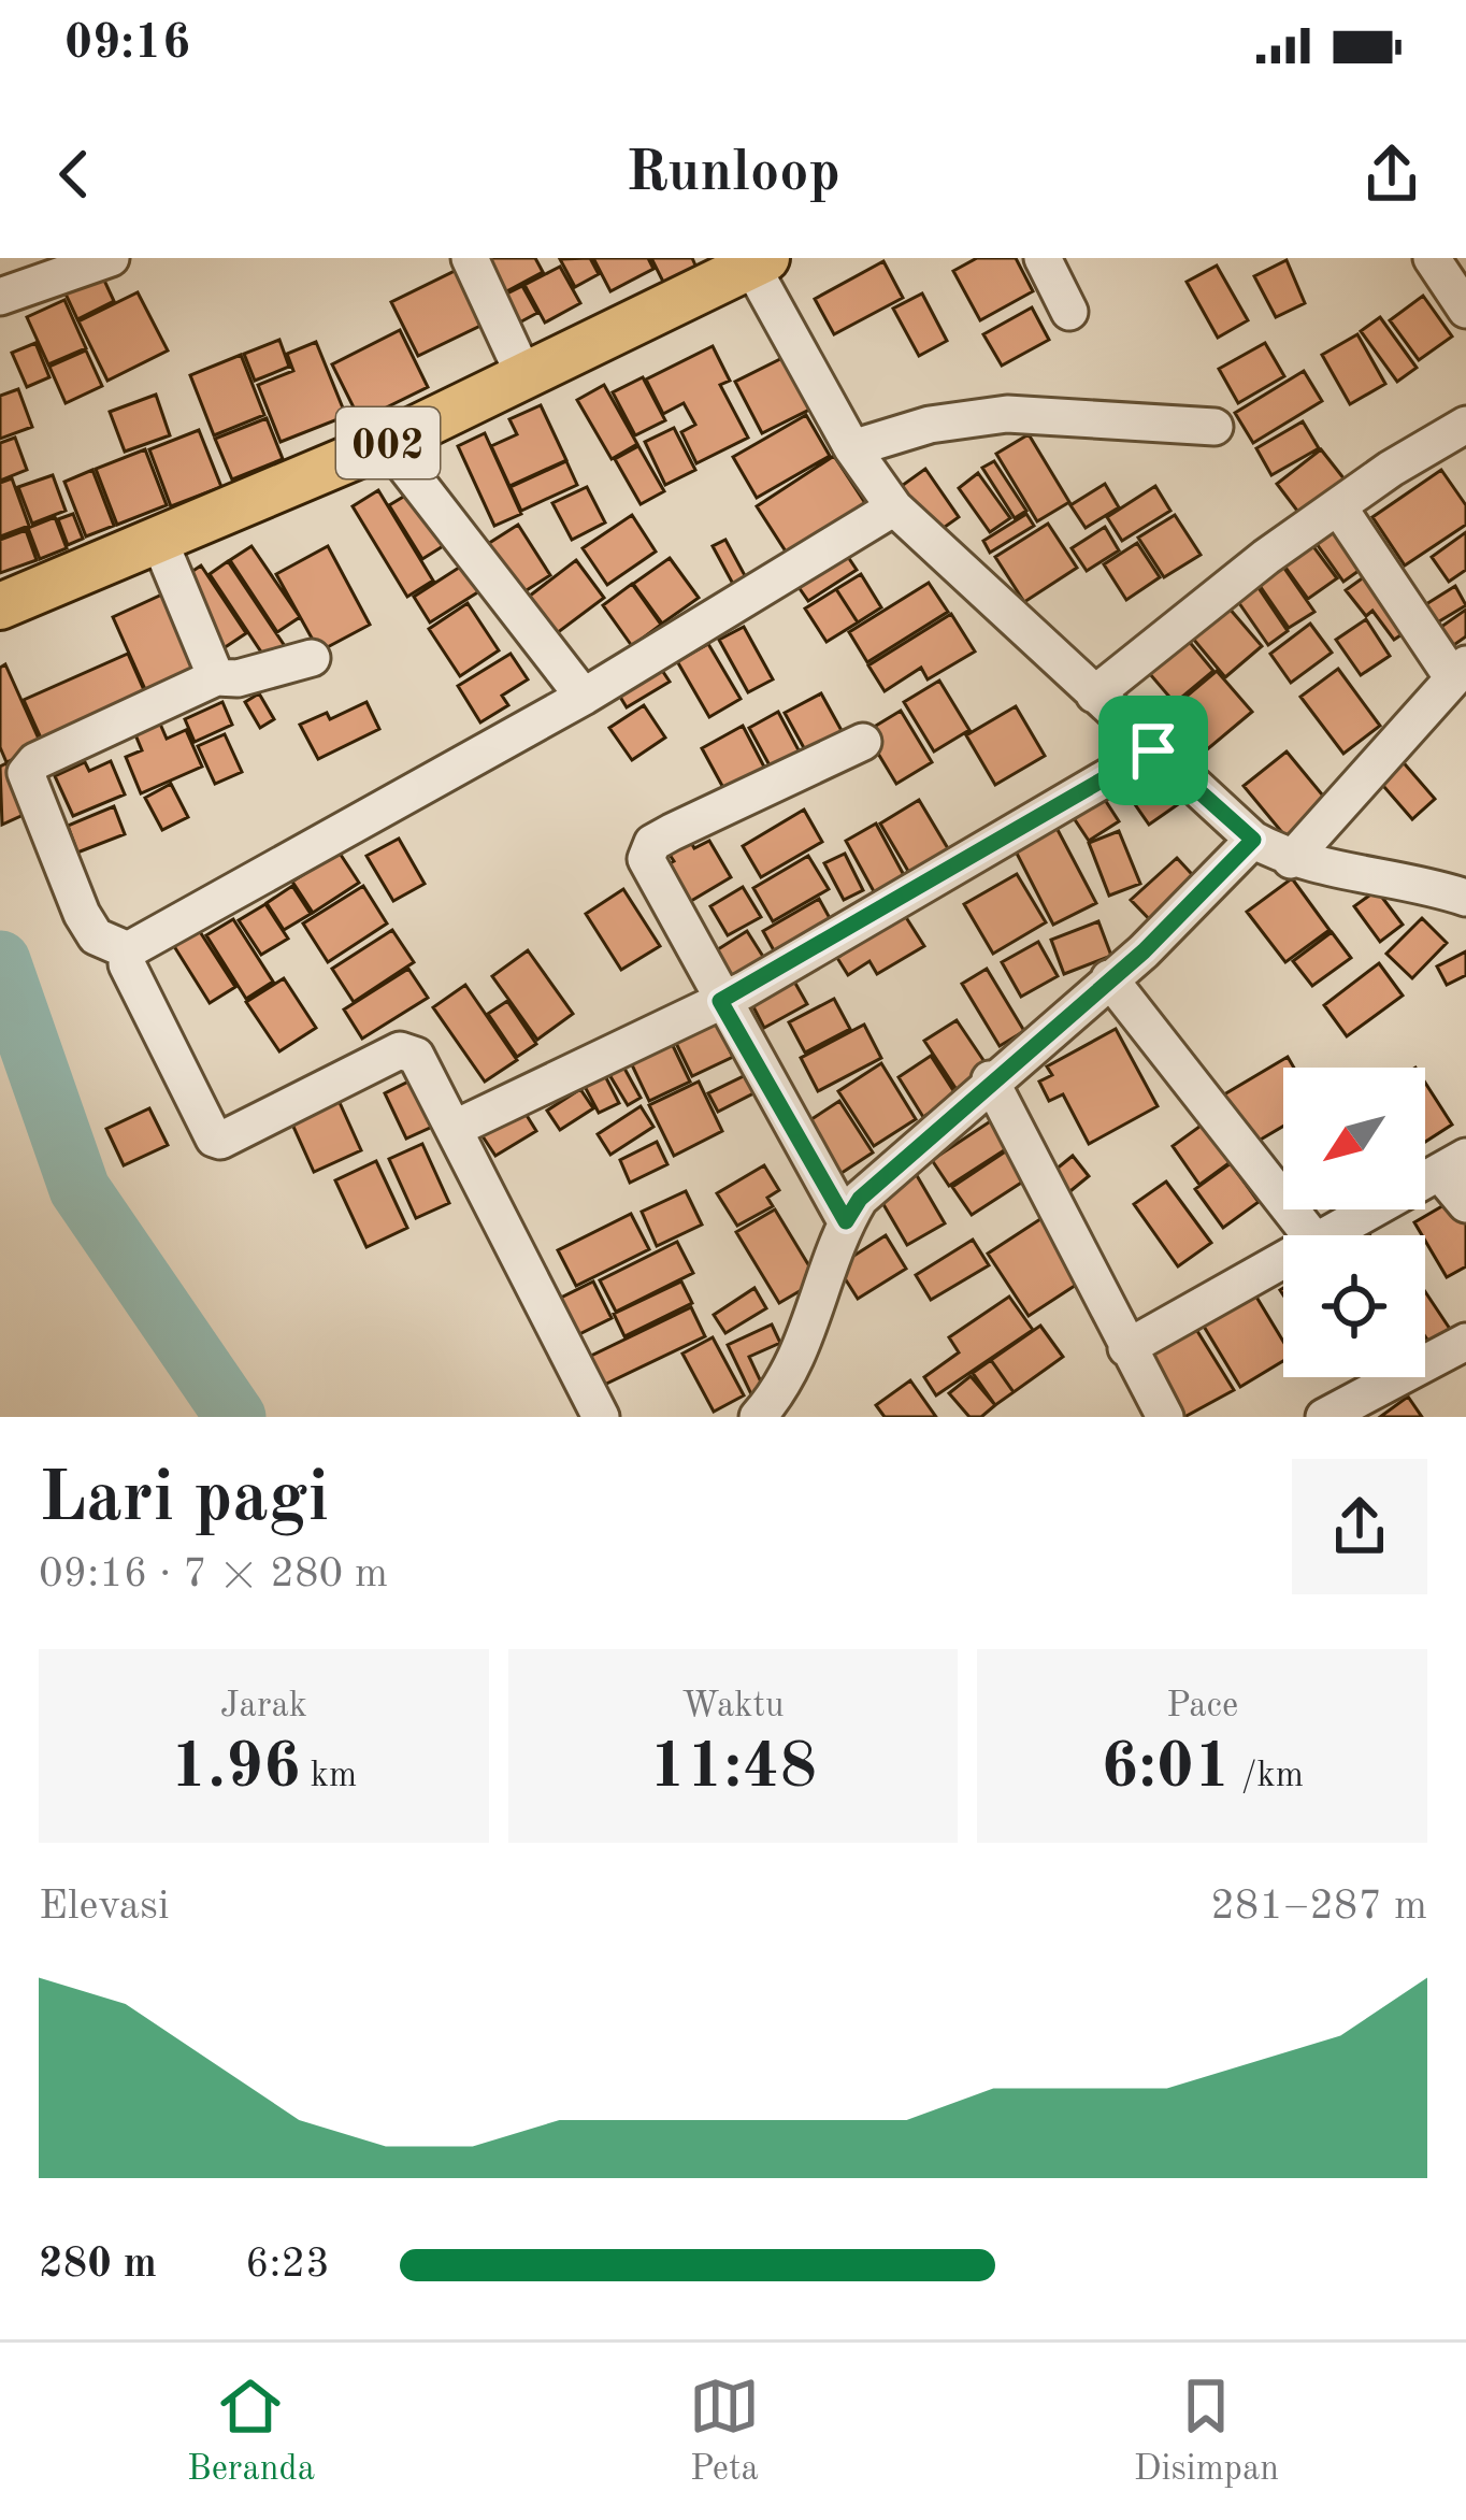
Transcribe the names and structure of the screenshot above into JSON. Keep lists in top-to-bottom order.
{
  "streets": {
    "main road": ["002"]
  },
  "north": "bottom left",
  "page": {
    "status": "09:16",
    "header": "Runloop",
    "heading": ["Lari pagi", "09:16 · 7 × 280 m"],
    "stats": [
      ["Jarak", "1.96 km"],
      ["Waktu", "11:48"],
      ["Pace", "6:01 /km"]
    ],
    "chart": ["Elevasi", "281–287 m"],
    "list": [
      {
        "name": "280 m",
        "note": "6:23"
      }
    ],
    "tabs": ["Beranda", "Peta", "Disimpan"]
  }
}
